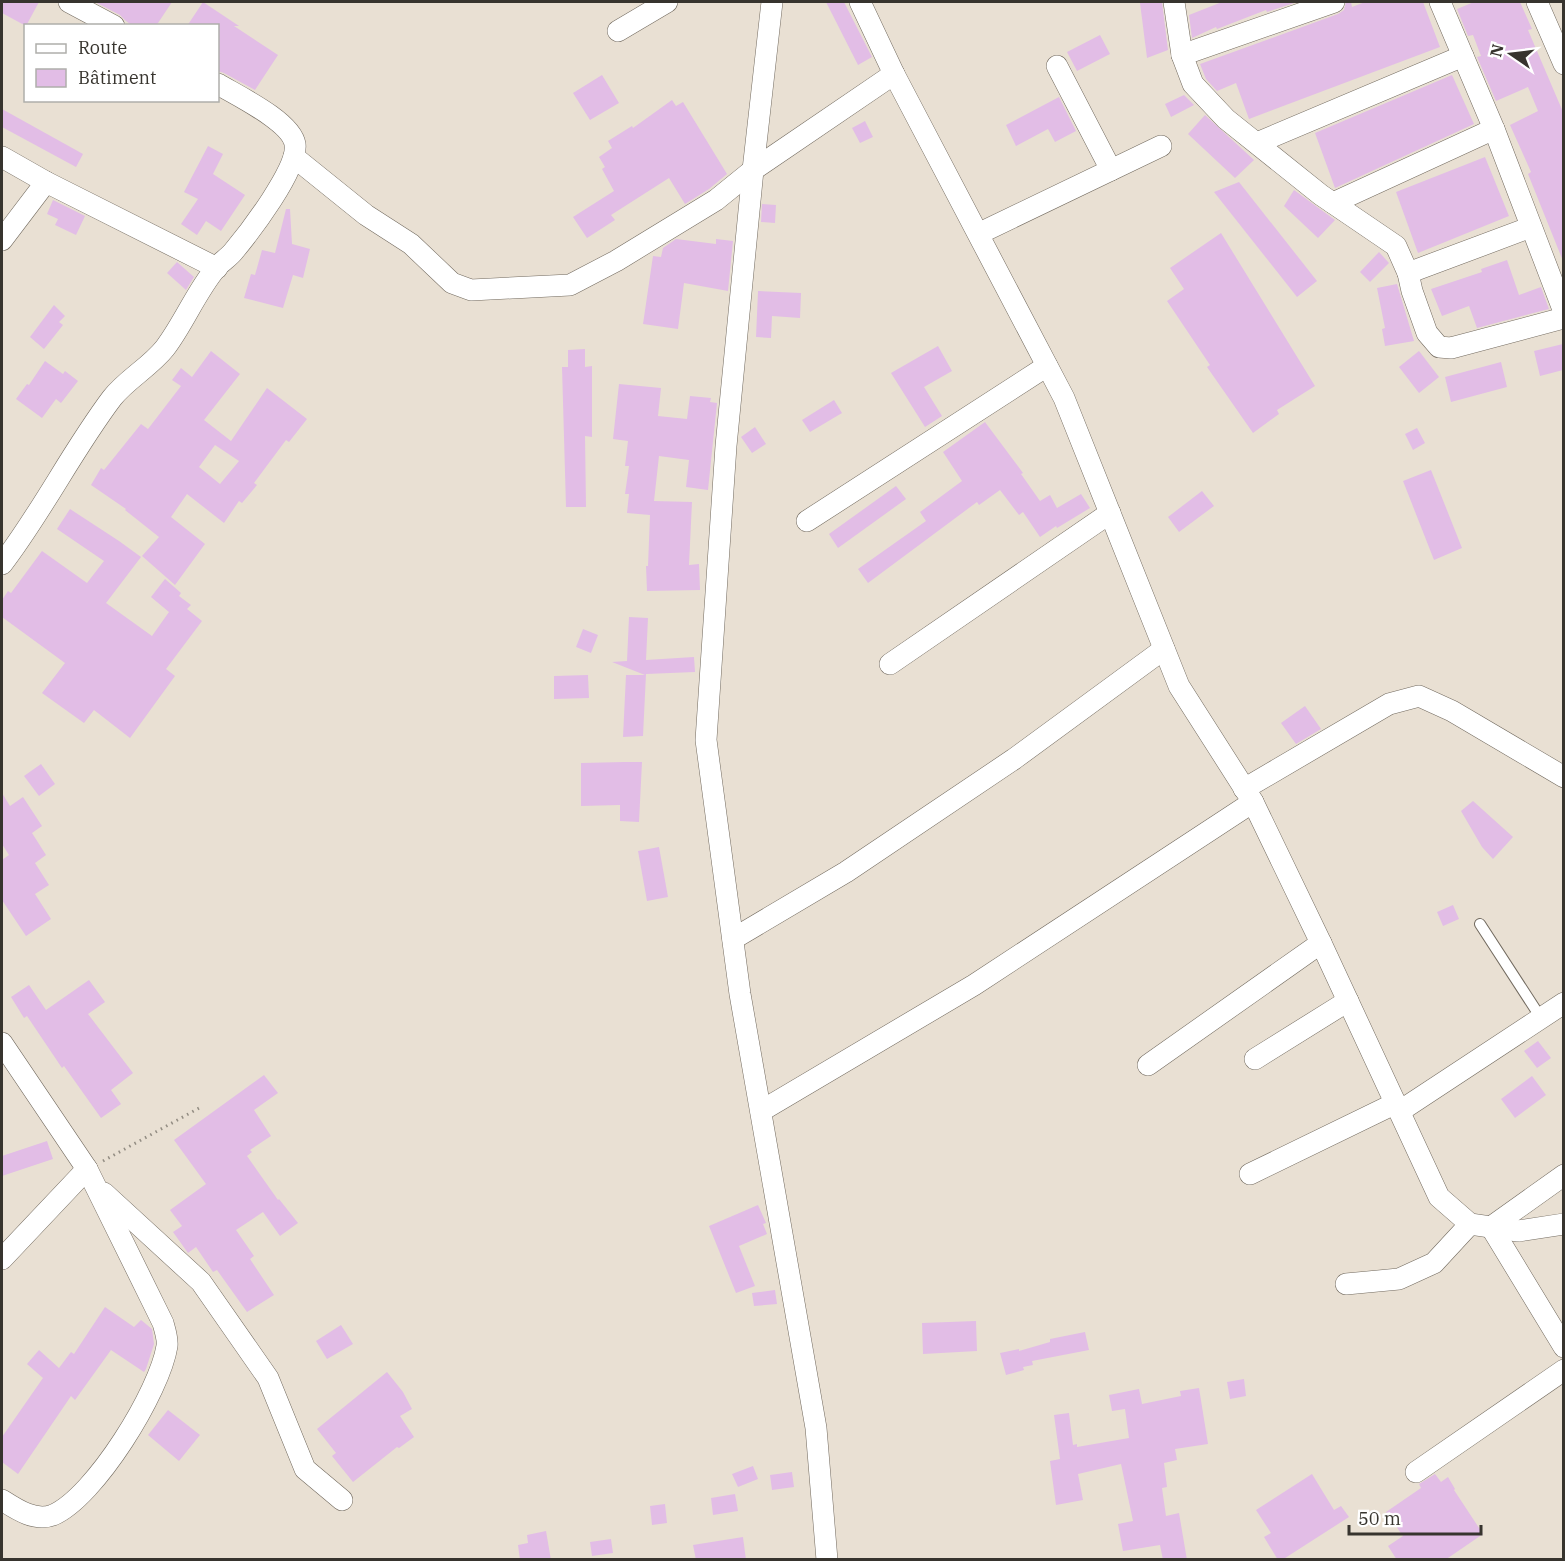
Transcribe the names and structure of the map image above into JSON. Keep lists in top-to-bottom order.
{
  "legend": ["Route", "Bâtiment"],
  "scale_bar": "50 m",
  "north": "left"
}
